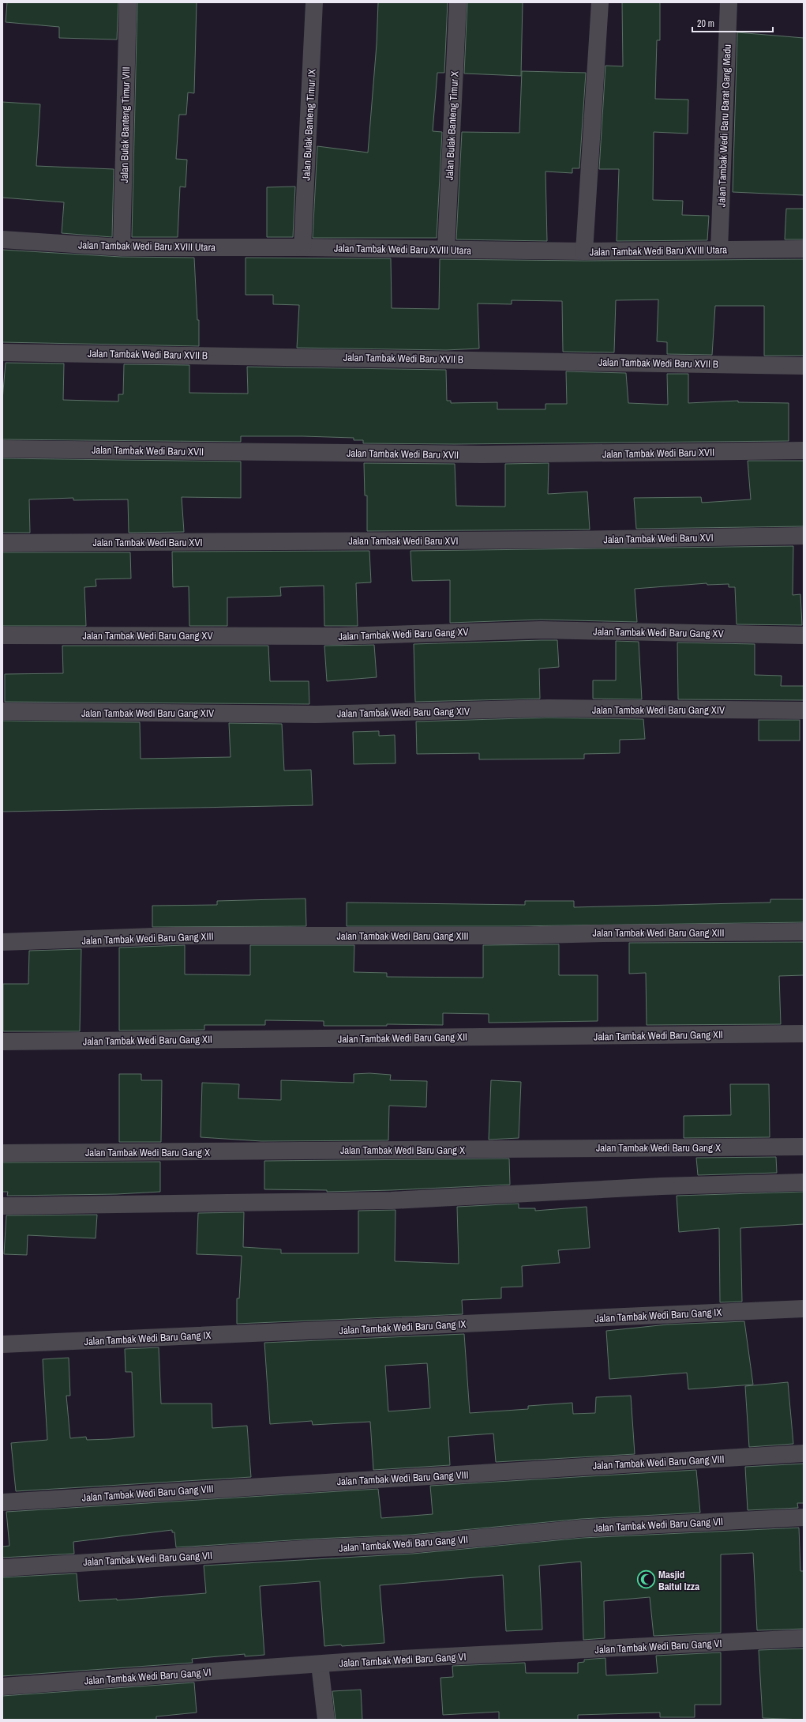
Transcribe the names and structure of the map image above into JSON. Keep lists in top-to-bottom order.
{
  "streets": {
    "street": [
      "Jalan Bulak Banteng Timur VIII",
      "Jalan Bulak Banteng Timur IX",
      "Jalan Bulak Banteng Timur X",
      "Jalan Tambak Wedi Baru Barat Gang Madu",
      "Jalan Tambak Wedi Baru XVIII Utara",
      "Jalan Tambak Wedi Baru XVII B",
      "Jalan Tambak Wedi Baru XVII",
      "Jalan Tambak Wedi Baru XVI",
      "Jalan Tambak Wedi Baru Gang XV",
      "Jalan Tambak Wedi Baru Gang XIV",
      "Jalan Tambak Wedi Baru Gang XIII",
      "Jalan Tambak Wedi Baru Gang XII",
      "Jalan Tambak Wedi Baru Gang X",
      "Jalan Tambak Wedi Baru Gang IX",
      "Jalan Tambak Wedi Baru Gang VIII",
      "Jalan Tambak Wedi Baru Gang VII",
      "Jalan Tambak Wedi Baru Gang VI"
    ]
  },
  "crossings": [
    ["Jalan Bulak Banteng Timur VIII", "Jalan Tambak Wedi Baru XVIII Utara"],
    ["Jalan Bulak Banteng Timur IX", "Jalan Tambak Wedi Baru XVIII Utara"],
    ["Jalan Bulak Banteng Timur X", "Jalan Tambak Wedi Baru XVIII Utara"],
    ["Jalan Tambak Wedi Baru Barat Gang Madu", "Jalan Tambak Wedi Baru XVIII Utara"]
  ],
  "places": {
    "mosque": ["Masjid Baitul Izza"]
  },
  "scale_bar": "20 m"
}
